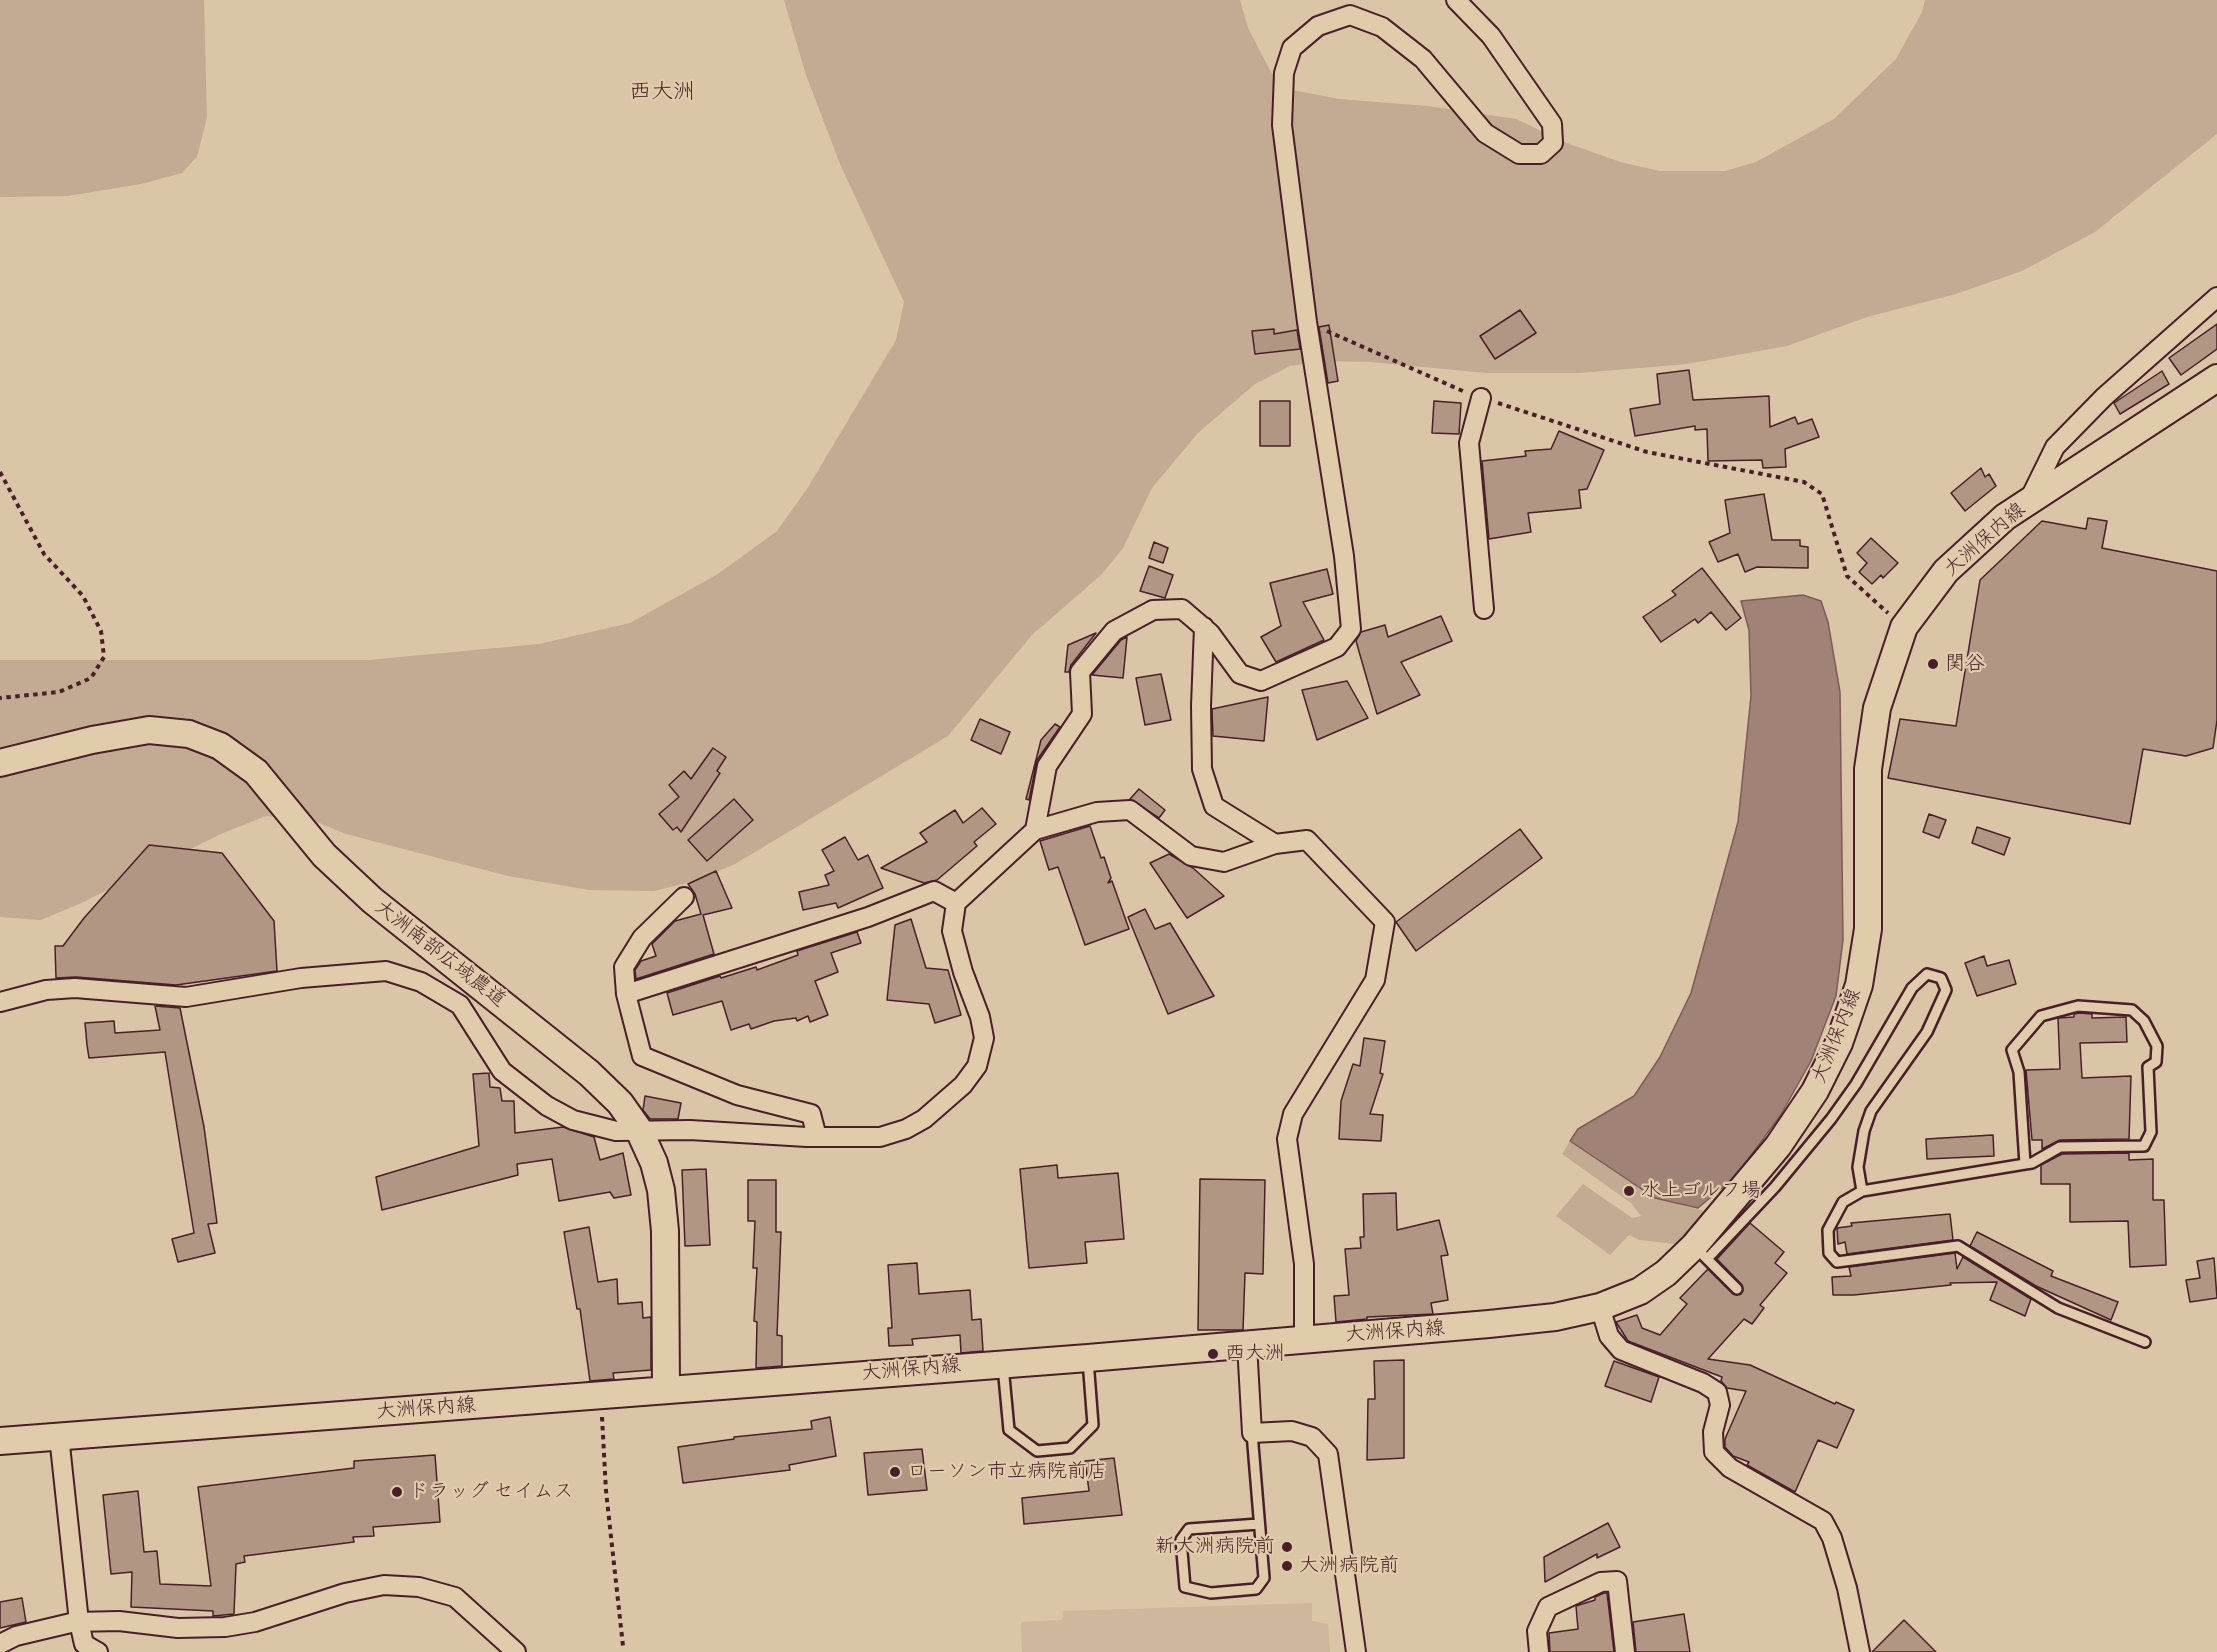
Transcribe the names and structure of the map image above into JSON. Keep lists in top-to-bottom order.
{
  "streets": {
    "main road": ["大洲保内線", "大洲南部広域農道"]
  },
  "crossings": [
    ["大洲保内線", "大洲南部広域農道"]
  ],
  "districts": ["西大洲"],
  "places": [
    "関谷",
    "水上ゴルフ場",
    "西大洲",
    "ローソン市立病院前店",
    "ドラッグ セイムス",
    "新大洲病院前",
    "大洲病院前"
  ]
}
